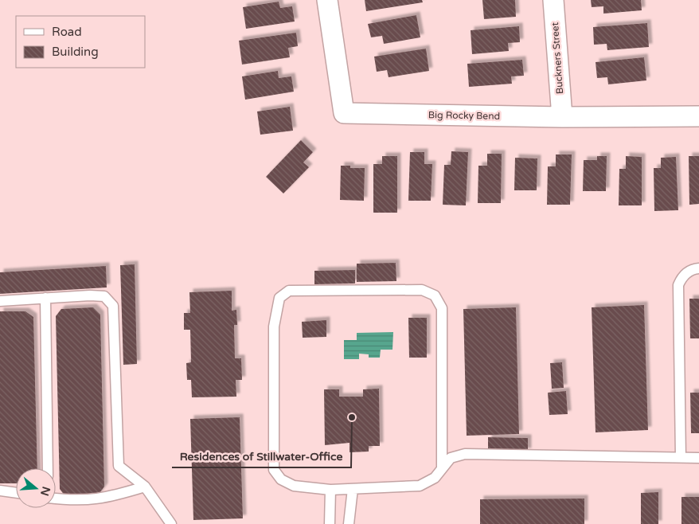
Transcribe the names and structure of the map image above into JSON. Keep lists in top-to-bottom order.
{
  "streets": {
    "street": ["Buckners Street", "Big Rocky Bend"]
  },
  "crossings": [
    ["Buckners Street", "Big Rocky Bend"]
  ],
  "places": ["Residences of Stillwater-Office"],
  "legend": ["Road", "Building"],
  "north": "right"
}
